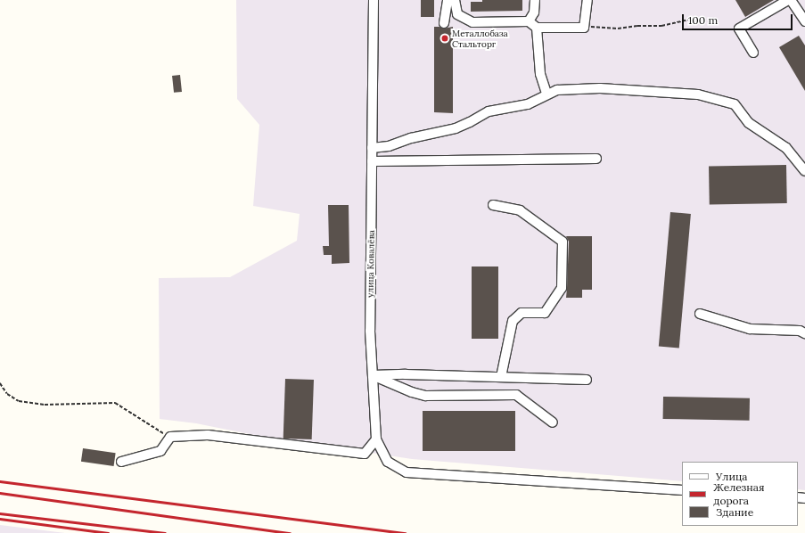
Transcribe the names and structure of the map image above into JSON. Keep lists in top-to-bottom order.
{
  "streets": {
    "street": ["улица Ковалёва"]
  },
  "places": ["Металлобаза Стальторг"],
  "legend": ["Улица", "Железная дорога", "Здание"],
  "scale_bar": "100 m"
}
